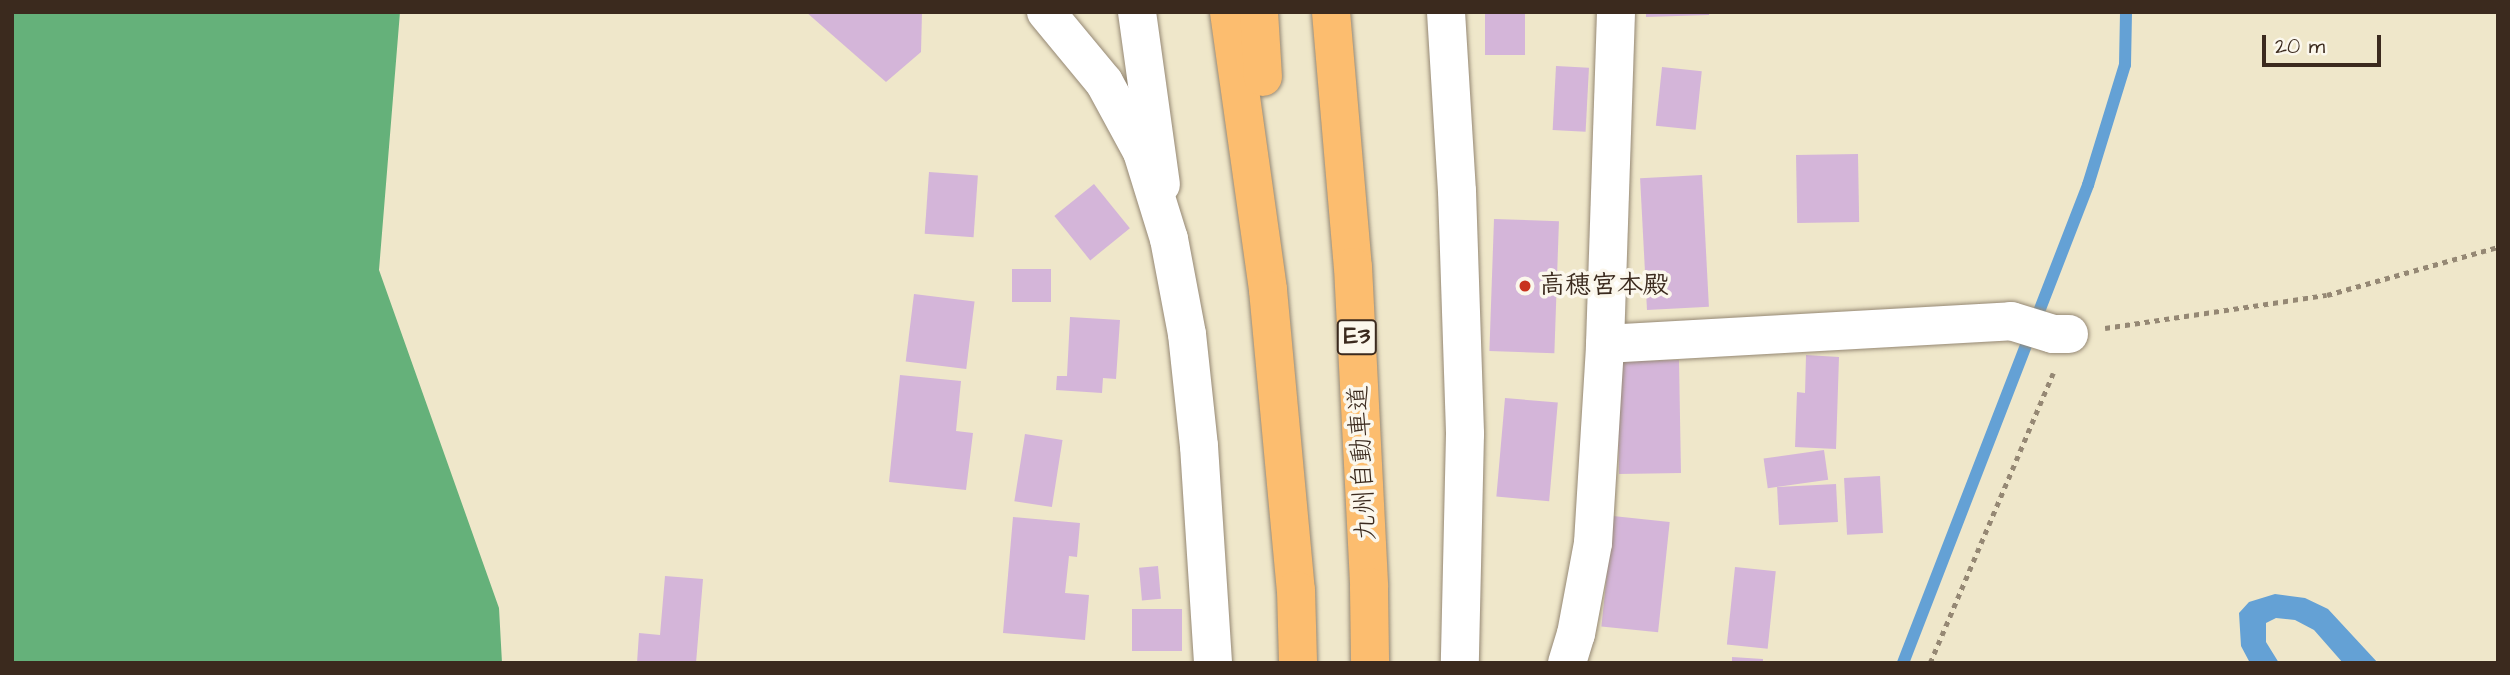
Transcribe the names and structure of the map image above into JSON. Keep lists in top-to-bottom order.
{
  "streets": {
    "highway": ["E3", "九州自動車道"]
  },
  "places": ["高穂宮本殿"],
  "scale_bar": "20 m"
}
